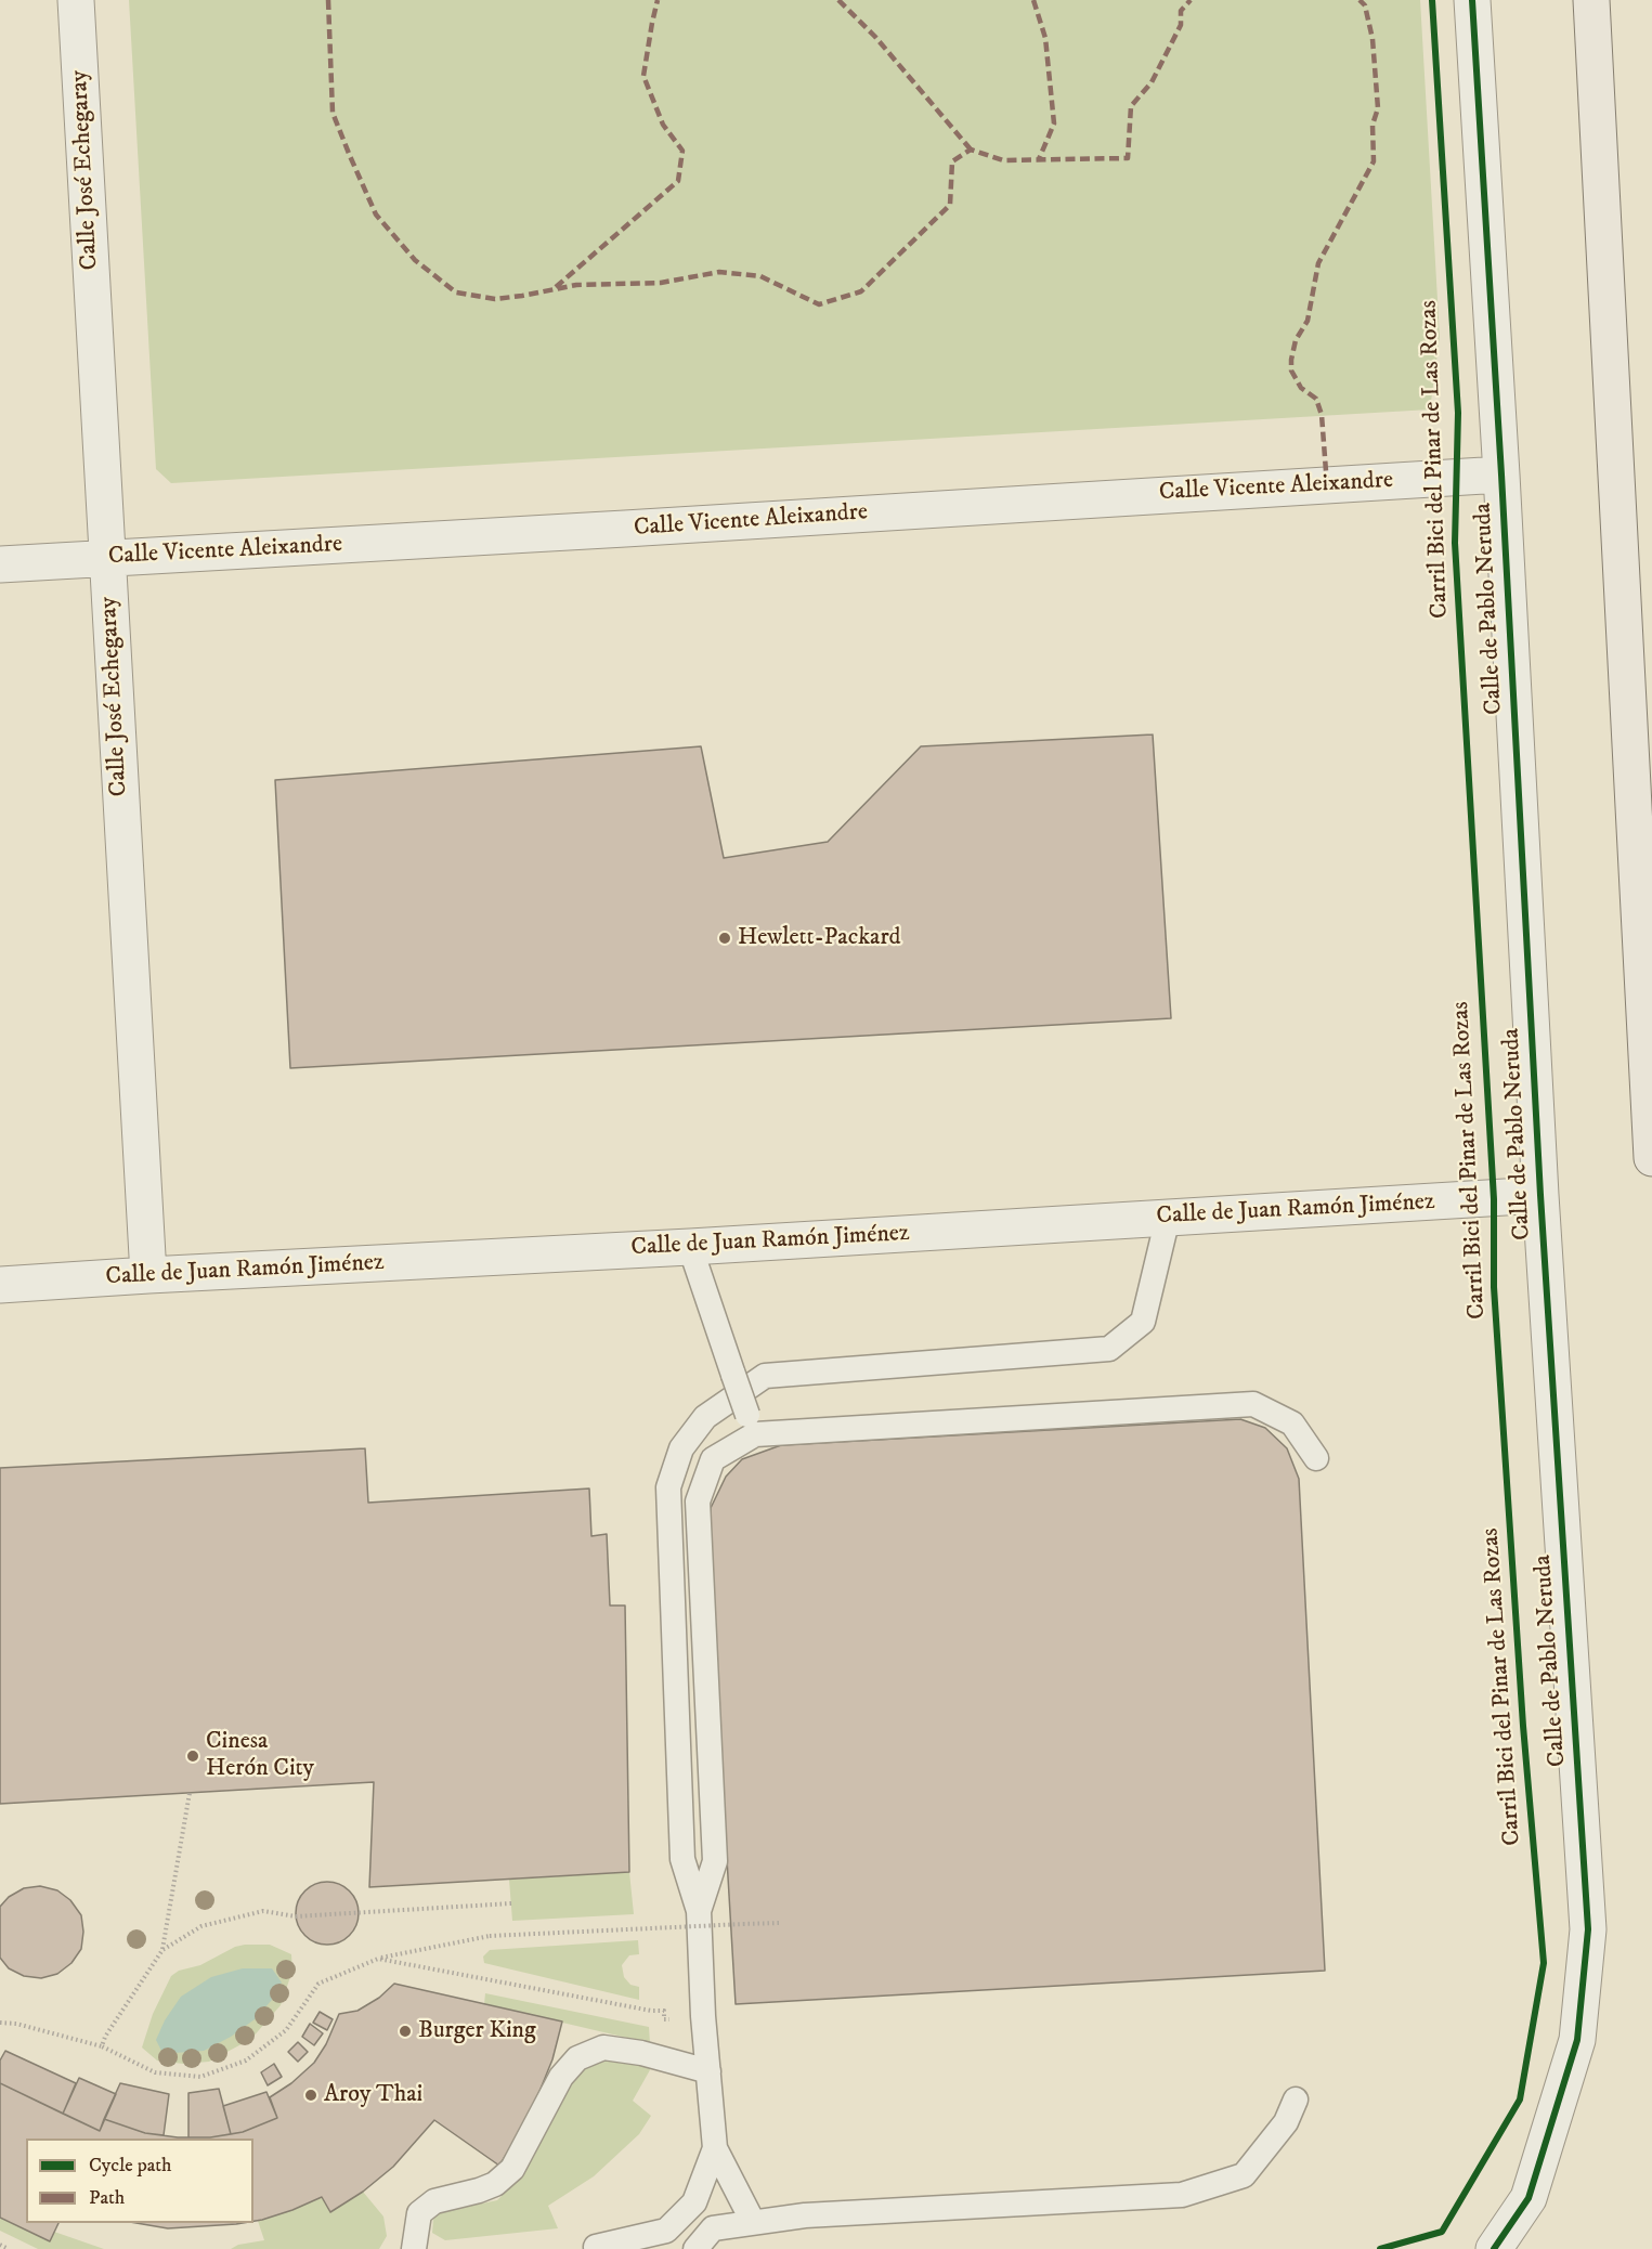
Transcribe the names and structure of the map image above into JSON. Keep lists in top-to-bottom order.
{
  "streets": {
    "street": [
      "Calle José Echegaray",
      "Calle Vicente Aleixandre",
      "Calle de Pablo Neruda",
      "Calle de Juan Ramón Jiménez"
    ],
    "cycle path": ["Carril Bici del Pinar de Las Rozas"]
  },
  "crossings": [
    ["Calle José Echegaray", "Calle Vicente Aleixandre"],
    ["Calle José Echegaray", "Calle de Juan Ramón Jiménez"],
    ["Calle Vicente Aleixandre", "Calle de Pablo Neruda"],
    ["Calle de Pablo Neruda", "Calle de Juan Ramón Jiménez"]
  ],
  "places": [
    "Hewlett-Packard",
    "Cinesa Herón City",
    "Burger King",
    "Aroy Thai"
  ],
  "legend": ["Cycle path", "Path"]
}
